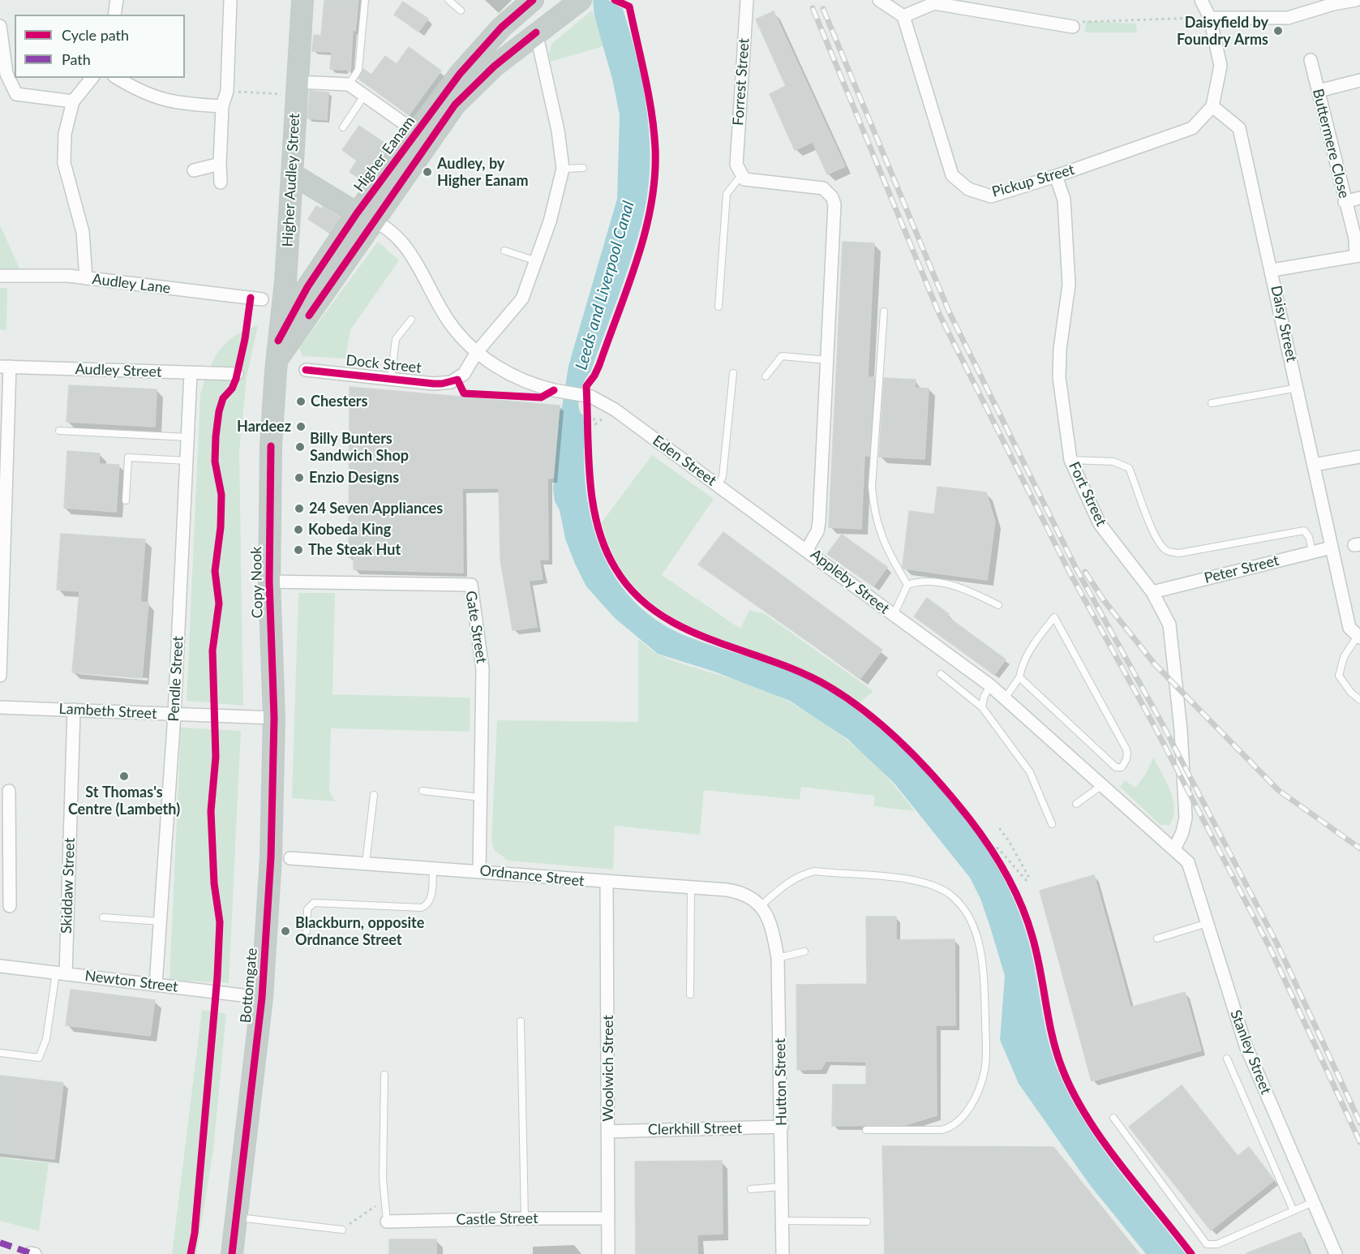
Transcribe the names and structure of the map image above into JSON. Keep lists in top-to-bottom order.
{
  "streets": {
    "highway": [
      "Higher Eanam",
      "Higher Audley Street",
      "Copy Nook",
      "Bottomgate"
    ],
    "street": [
      "Forrest Street",
      "Buttermere Close",
      "Pickup Street",
      "Audley Lane",
      "Daisy Street",
      "Dock Street",
      "Audley Street",
      "Eden Street",
      "Fort Street",
      "Peter Street",
      "Appleby Street",
      "Gate Street",
      "Pendle Street",
      "Lambeth Street",
      "Ordnance Street",
      "Skiddaw Street",
      "Newton Street",
      "Stanley Street",
      "Woolwich Street",
      "Hutton Street",
      "Clerkhill Street",
      "Castle Street"
    ]
  },
  "crossings": [
    ["Forrest Street", "Appleby Street"],
    ["Higher Eanam", "Higher Audley Street"],
    ["Higher Eanam", "Dock Street"],
    ["Higher Eanam", "Copy Nook"],
    ["Higher Audley Street", "Copy Nook"],
    ["Pickup Street", "Daisy Street"],
    ["Pickup Street", "Fort Street"],
    ["Daisy Street", "Peter Street"],
    ["Dock Street", "Eden Street"],
    ["Audley Street", "Pendle Street"],
    ["Eden Street", "Appleby Street"],
    ["Fort Street", "Peter Street"],
    ["Fort Street", "Appleby Street"],
    ["Fort Street", "Stanley Street"],
    ["Appleby Street", "Stanley Street"],
    ["Copy Nook", "Gate Street"],
    ["Copy Nook", "Lambeth Street"],
    ["Copy Nook", "Bottomgate"],
    ["Gate Street", "Ordnance Street"],
    ["Pendle Street", "Lambeth Street"],
    ["Pendle Street", "Newton Street"],
    ["Lambeth Street", "Skiddaw Street"],
    ["Lambeth Street", "Bottomgate"],
    ["Ordnance Street", "Woolwich Street"],
    ["Ordnance Street", "Hutton Street"],
    ["Skiddaw Street", "Newton Street"],
    ["Newton Street", "Bottomgate"],
    ["Woolwich Street", "Clerkhill Street"],
    ["Woolwich Street", "Castle Street"],
    ["Hutton Street", "Clerkhill Street"]
  ],
  "water": ["Leeds and Liverpool Canal"],
  "places": [
    "Daisyfield by Foundry Arms",
    "Audley, by Higher Eanam",
    "Chesters",
    "Hardeez",
    "Billy Bunters Sandwich Shop",
    "Enzio Designs",
    "24 Seven Appliances",
    "Kobeda King",
    "The Steak Hut",
    "St Thomas's Centre (Lambeth)",
    "Blackburn, opposite Ordnance Street"
  ],
  "legend": ["Cycle path", "Path"]
}
